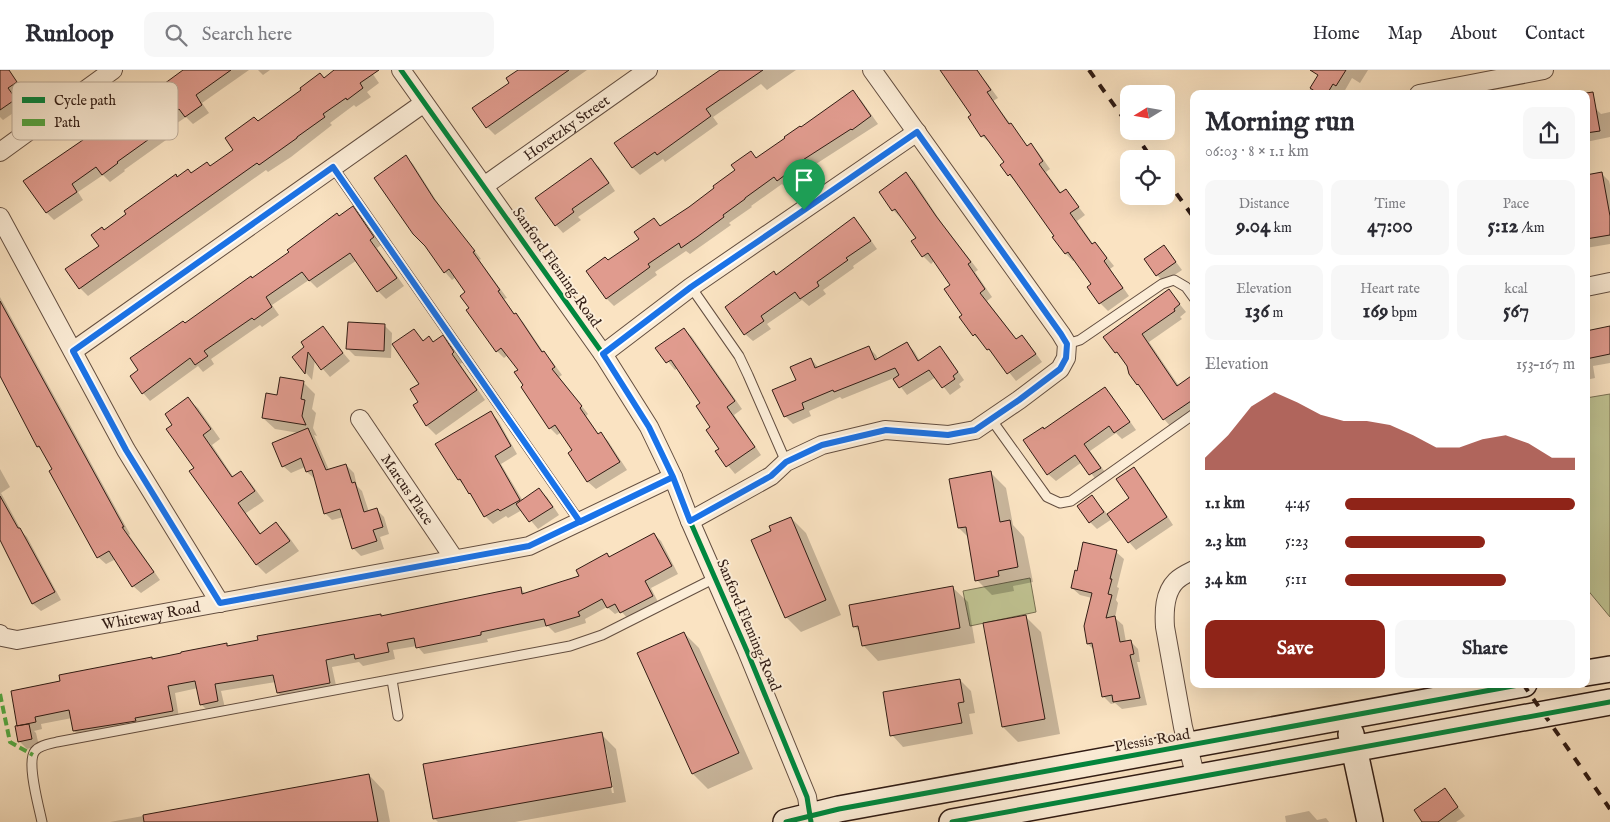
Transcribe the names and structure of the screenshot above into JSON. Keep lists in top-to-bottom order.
{
  "streets": {
    "main road": ["Plessis Road"],
    "street": [
      "Horetzky Street",
      "Sanford Fleming Road",
      "Marcus Place",
      "Whiteway Road"
    ]
  },
  "crossings": [
    ["Horetzky Street", "Sanford Fleming Road"],
    ["Sanford Fleming Road", "Whiteway Road"],
    ["Sanford Fleming Road", "Plessis Road"],
    ["Marcus Place", "Whiteway Road"]
  ],
  "legend": ["Cycle path", "Path"],
  "north": "left",
  "page": {
    "header": "Runloop",
    "search": "Search here",
    "nav": [
      "Home",
      "Map",
      "About",
      "Contact"
    ],
    "heading": ["Morning run", "06:03 · 8 × 1.1 km"],
    "stats": [
      ["Distance", "9.04 km"],
      ["Time", "47:00"],
      ["Pace", "5:12 /km"],
      ["Elevation", "136 m"],
      ["Heart rate", "169 bpm"],
      ["kcal", "567"]
    ],
    "chart": ["Elevation", "153–167 m"],
    "list": [
      {
        "name": "1.1 km",
        "note": "4:45"
      },
      {
        "name": "2.3 km",
        "note": "5:23"
      },
      {
        "name": "3.4 km",
        "note": "5:11"
      }
    ],
    "buttons": ["Save", "Share"]
  }
}
